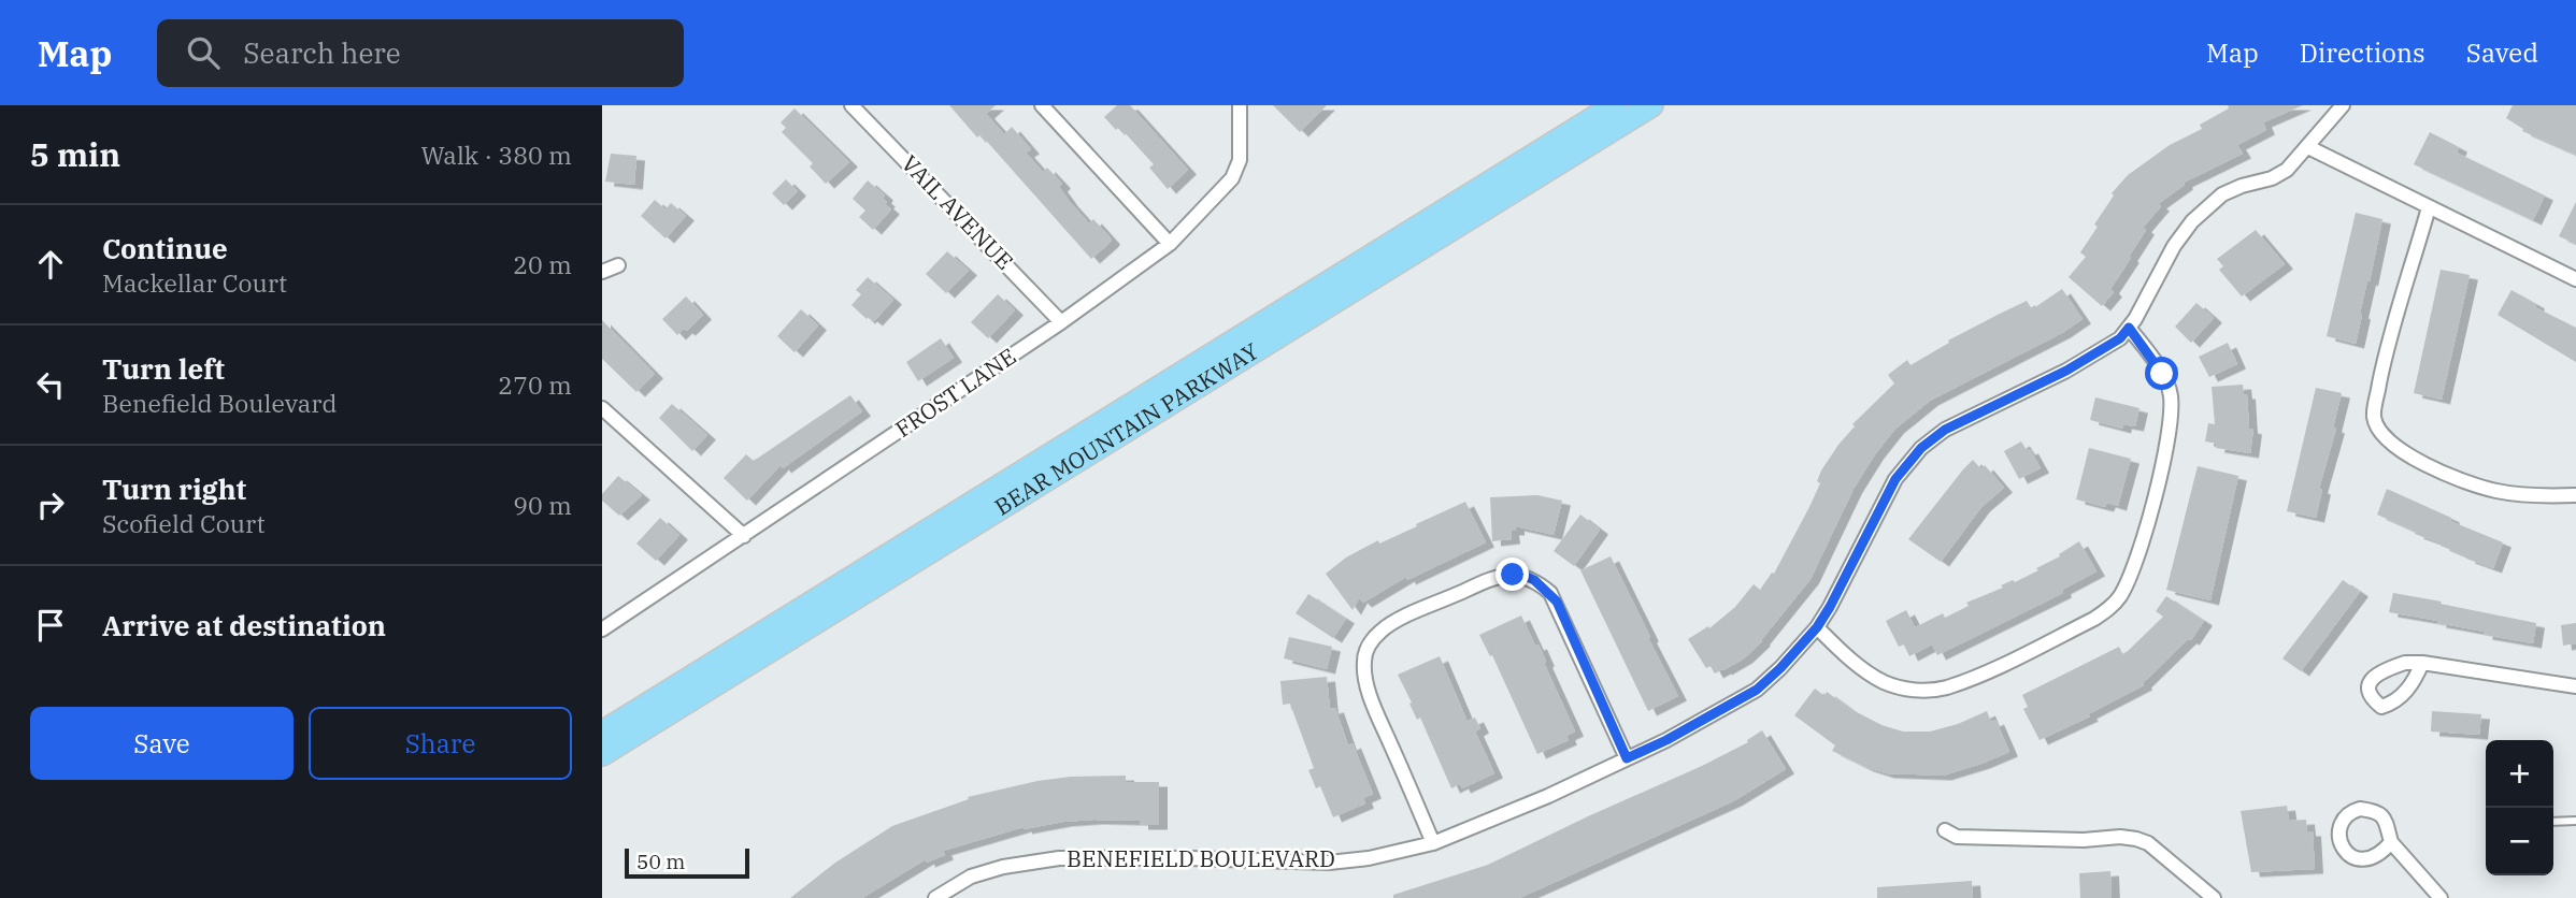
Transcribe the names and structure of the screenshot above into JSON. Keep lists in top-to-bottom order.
{
  "streets": {
    "highway": ["BEAR MOUNTAIN PARKWAY"],
    "street": ["VAIL AVENUE", "FROST LANE", "BENEFIELD BOULEVARD"]
  },
  "crossings": [
    ["VAIL AVENUE", "FROST LANE"]
  ],
  "scale_bar": "50 m",
  "page": {
    "header": "Map",
    "search": "Search here",
    "nav": ["Map", "Directions", "Saved"],
    "heading": ["5 min", "Walk · 380 m"],
    "list": [
      ["Continue", "Mackellar Court", "20 m"],
      ["Turn left", "Benefield Boulevard", "270 m"],
      ["Turn right", "Scofield Court", "90 m"],
      "Arrive at destination"
    ],
    "buttons": ["Save", "Share"],
    "map_buttons": ["+", "−"],
    "scale": "50 m"
  }
}
